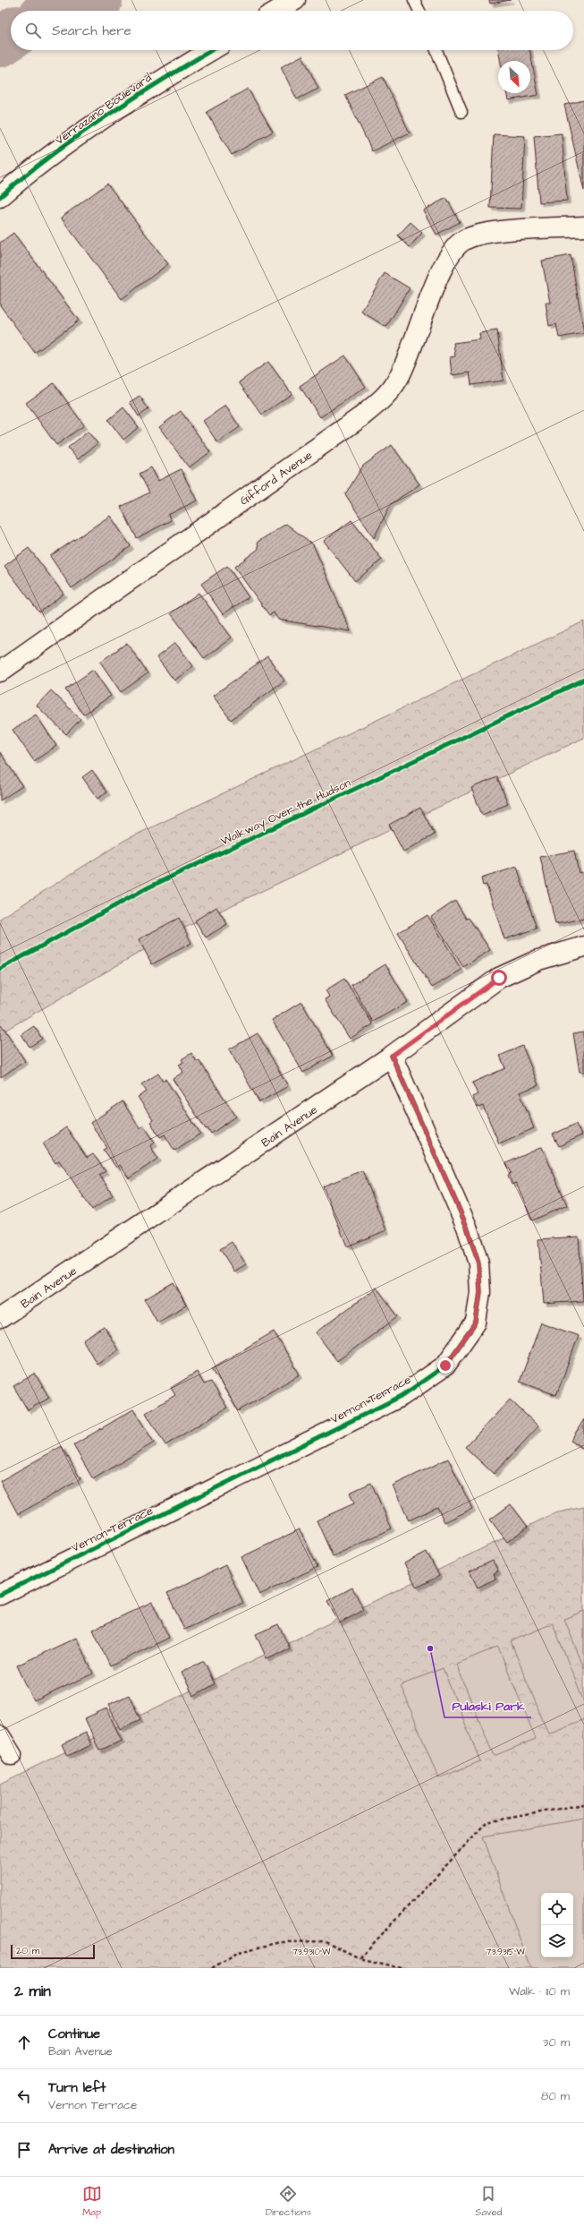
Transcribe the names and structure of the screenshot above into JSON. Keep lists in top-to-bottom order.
{
  "streets": {
    "street": [
      "Verrazano Boulevard",
      "Gifford Avenue",
      "Bain Avenue",
      "Vernon Terrace"
    ],
    "cycle path": ["Walkway Over the Hudson"]
  },
  "crossings": [
    ["Bain Avenue", "Vernon Terrace"]
  ],
  "places": ["Pulaski Park"],
  "scale_bar": "20 m",
  "north": "bottom right",
  "page": {
    "search": "Search here",
    "scale": "20 m",
    "heading": ["2 min", "Walk · 110 m"],
    "list": [
      ["Continue", "Bain Avenue", "30 m"],
      ["Turn left", "Vernon Terrace", "80 m"],
      "Arrive at destination"
    ],
    "nav": ["Map", "Directions", "Saved"]
  },
  "coordinates": ["73.9310°W", "73.9315°W"]
}
